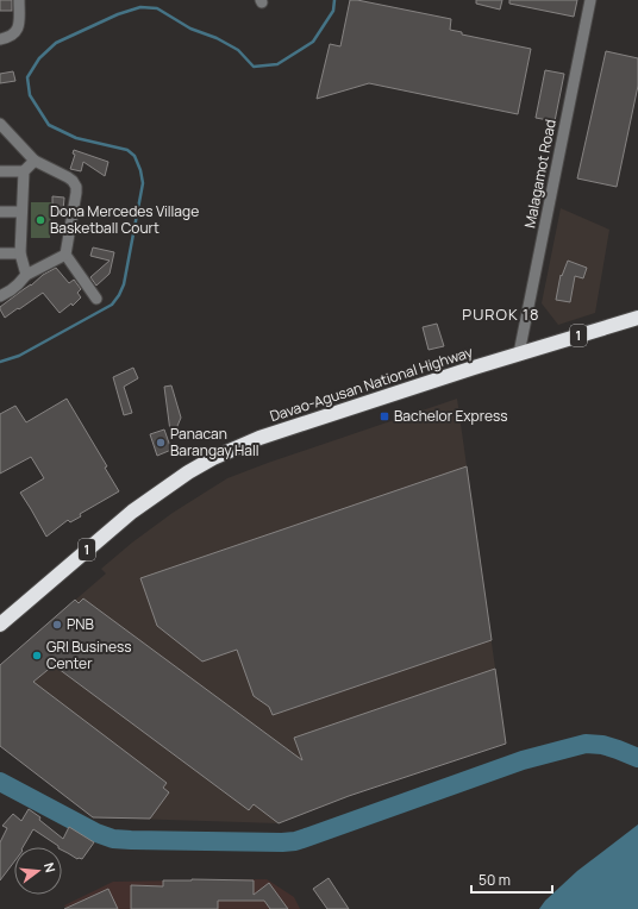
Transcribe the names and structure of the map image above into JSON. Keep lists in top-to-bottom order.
{
  "streets": {
    "highway": ["1", "Davao-Agusan National Highway"],
    "street": ["Malagamot Road"]
  },
  "crossings": [
    ["Malagamot Road", "Davao-Agusan National Highway"]
  ],
  "districts": ["PUROK 18"],
  "places": {
    "other": [
      "Dona Mercedes Village Basketball Court",
      "Panacan Barangay Hall",
      "PNB",
      "GRI Business Center"
    ],
    "transit": ["Bachelor Express"]
  },
  "scale_bar": "50 m",
  "north": "right"
}
